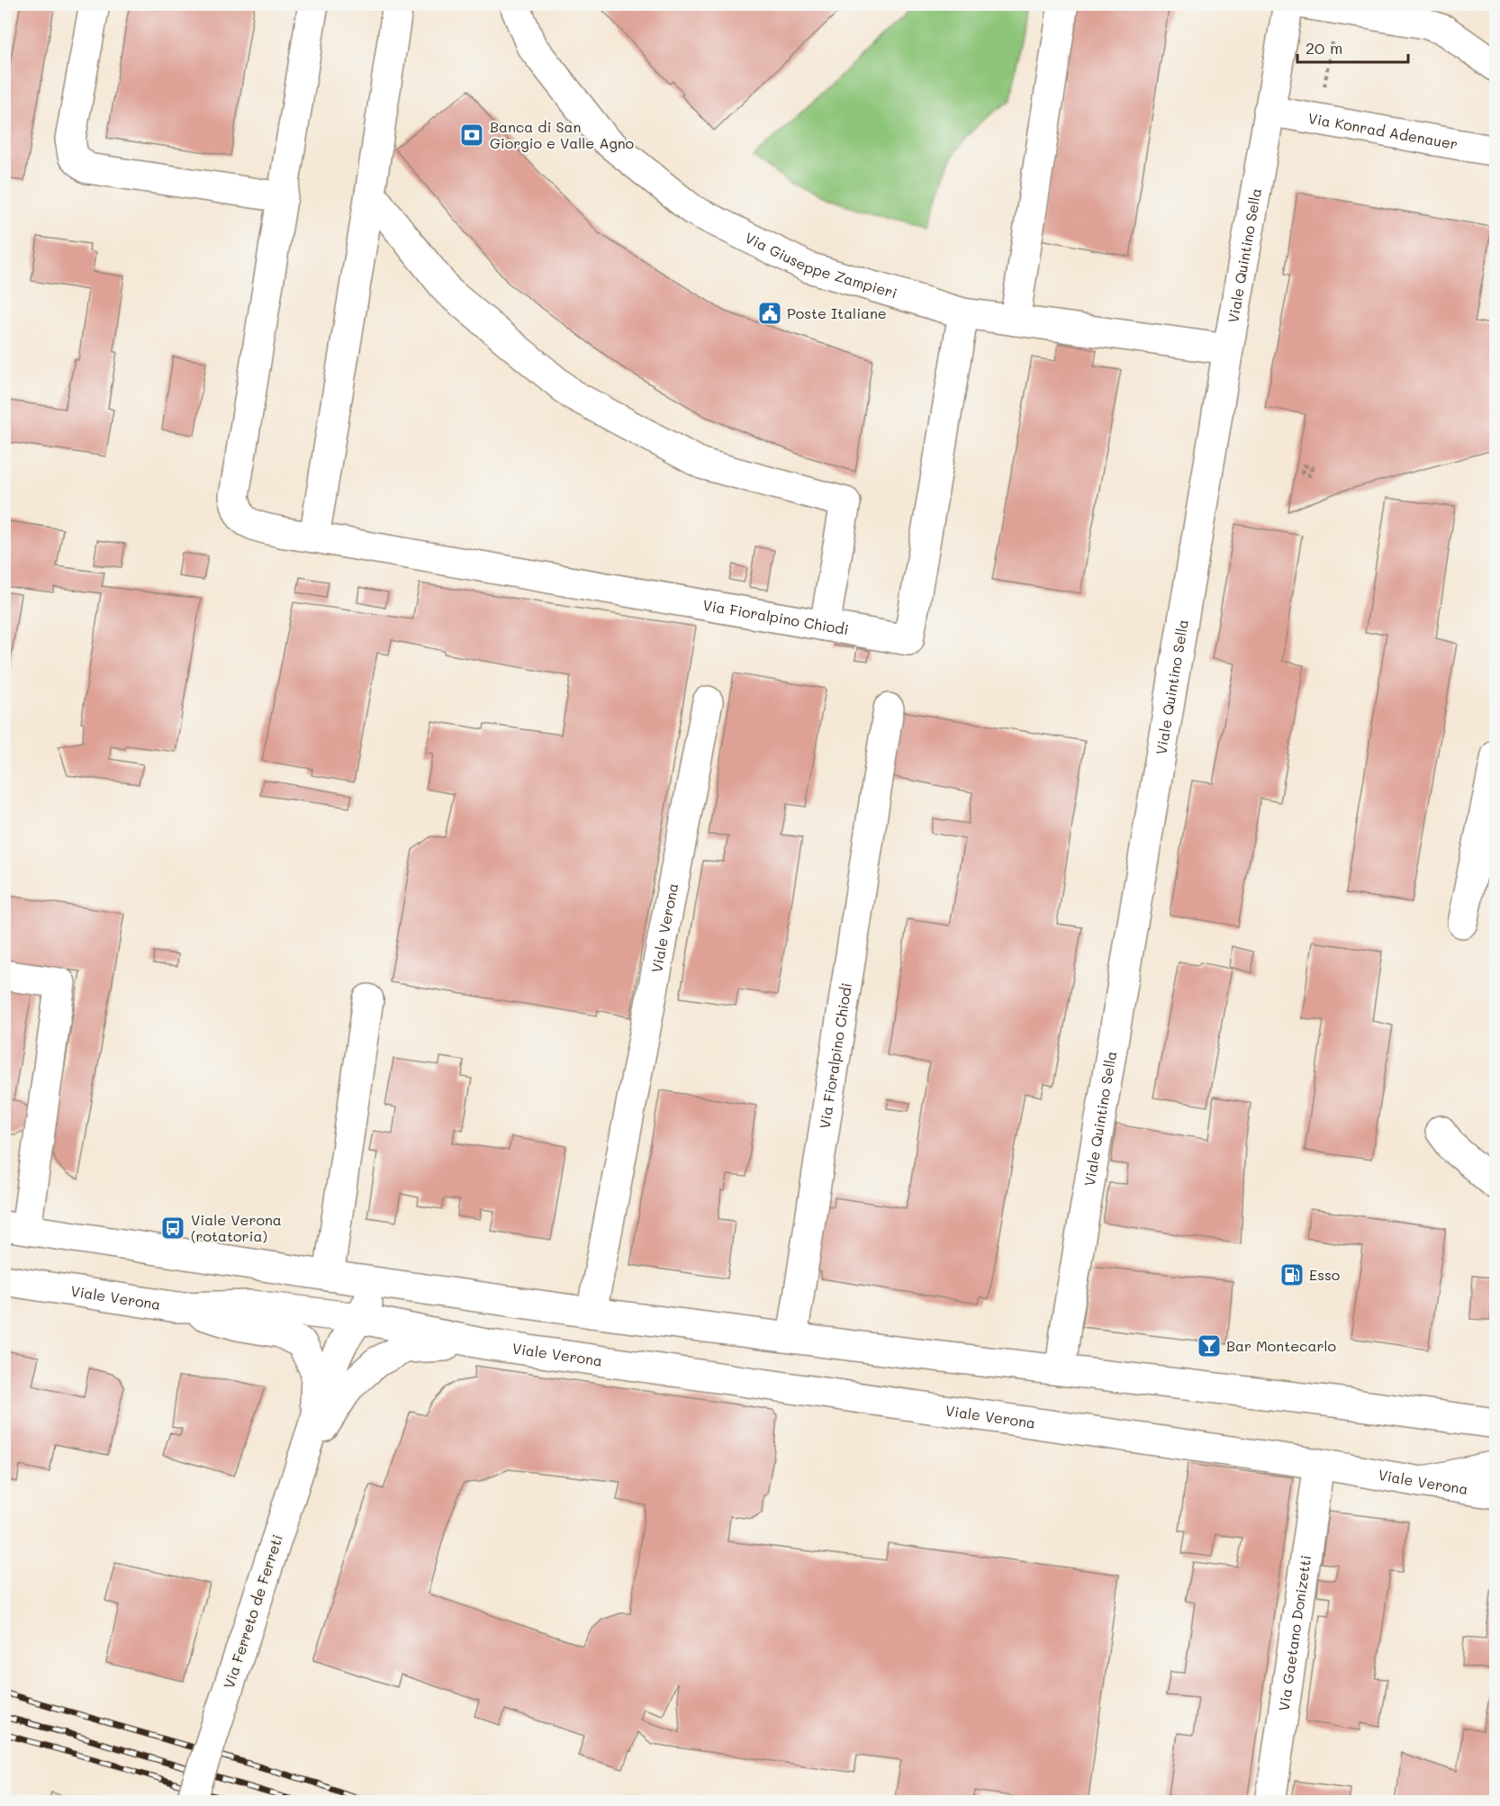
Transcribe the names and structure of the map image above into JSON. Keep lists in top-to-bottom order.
{
  "streets": {
    "street": [
      "Via Konrad Adenauer",
      "Viale Quintino Sella",
      "Via Giuseppe Zampieri",
      "Via Fioralpino Chiodi",
      "Viale Verona",
      "Via Ferreto de Ferreti",
      "Via Gaetano Donizetti"
    ]
  },
  "crossings": [
    ["Via Konrad Adenauer", "Viale Quintino Sella"],
    ["Viale Quintino Sella", "Via Giuseppe Zampieri"],
    ["Via Giuseppe Zampieri", "Via Fioralpino Chiodi"],
    ["Viale Verona", "Via Ferreto de Ferreti"],
    ["Viale Verona", "Via Gaetano Donizetti"]
  ],
  "places": {
    "bank": ["Banca di San Giorgio e Valle Agno"],
    "public building": ["Poste Italiane"],
    "bus stop": ["Viale Verona (rotatoria)"],
    "fuel station": ["Esso"],
    "bar": ["Bar Montecarlo"]
  },
  "scale_bar": "20 m"
}
